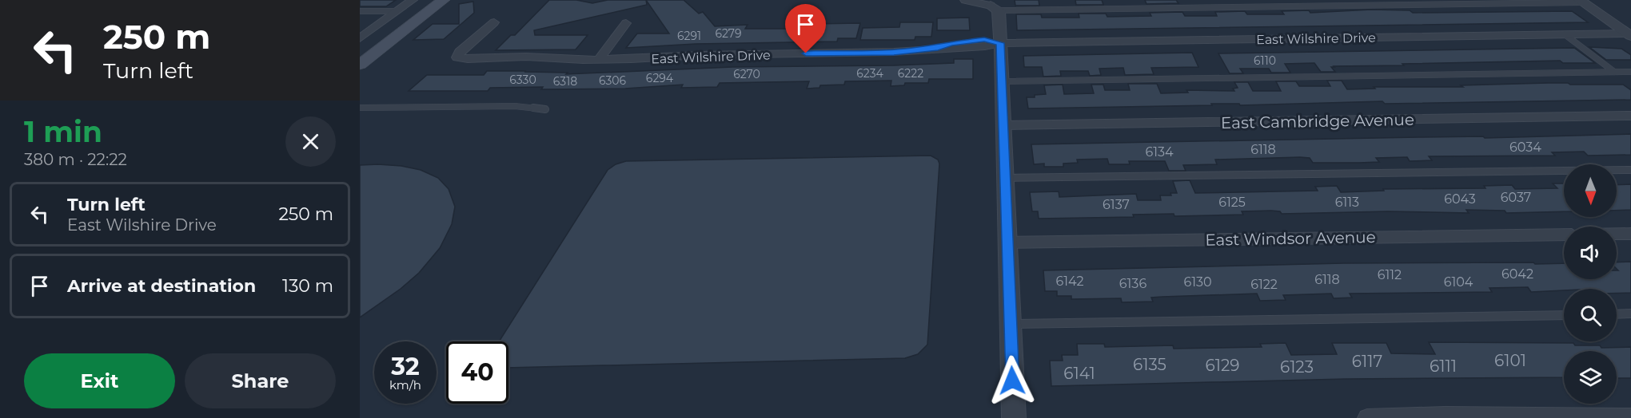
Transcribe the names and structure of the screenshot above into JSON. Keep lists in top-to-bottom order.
{
  "streets": {
    "street": ["East Wilshire Drive", "East Cambridge Avenue", "East Windsor Avenue"]
  },
  "house_numbers": [
    "6279",
    "6291",
    "6110",
    "6234",
    "6222",
    "6270",
    "6294",
    "6330",
    "6306",
    "6318",
    "6034",
    "6118",
    "6134",
    "6037",
    "6043",
    "6125",
    "6113",
    "6137",
    "6042",
    "6112",
    "6118",
    "6142",
    "6130",
    "6104",
    "6136",
    "6122",
    "6101",
    "6117",
    "6135",
    "6129",
    "6111",
    "6123",
    "6141"
  ],
  "north": "bottom",
  "page": {
    "turn": ["250 m", "Turn left"],
    "heading": ["1 min", "380 m · 22:22"],
    "list": [
      {
        "name": "Turn left",
        "note": "East Wilshire Drive",
        "value": "250 m"
      },
      {
        "name": "Arrive at destination",
        "value": "130 m"
      }
    ],
    "speed": "32 km/h",
    "limit": "40",
    "buttons": ["Exit", "Share"]
  }
}
